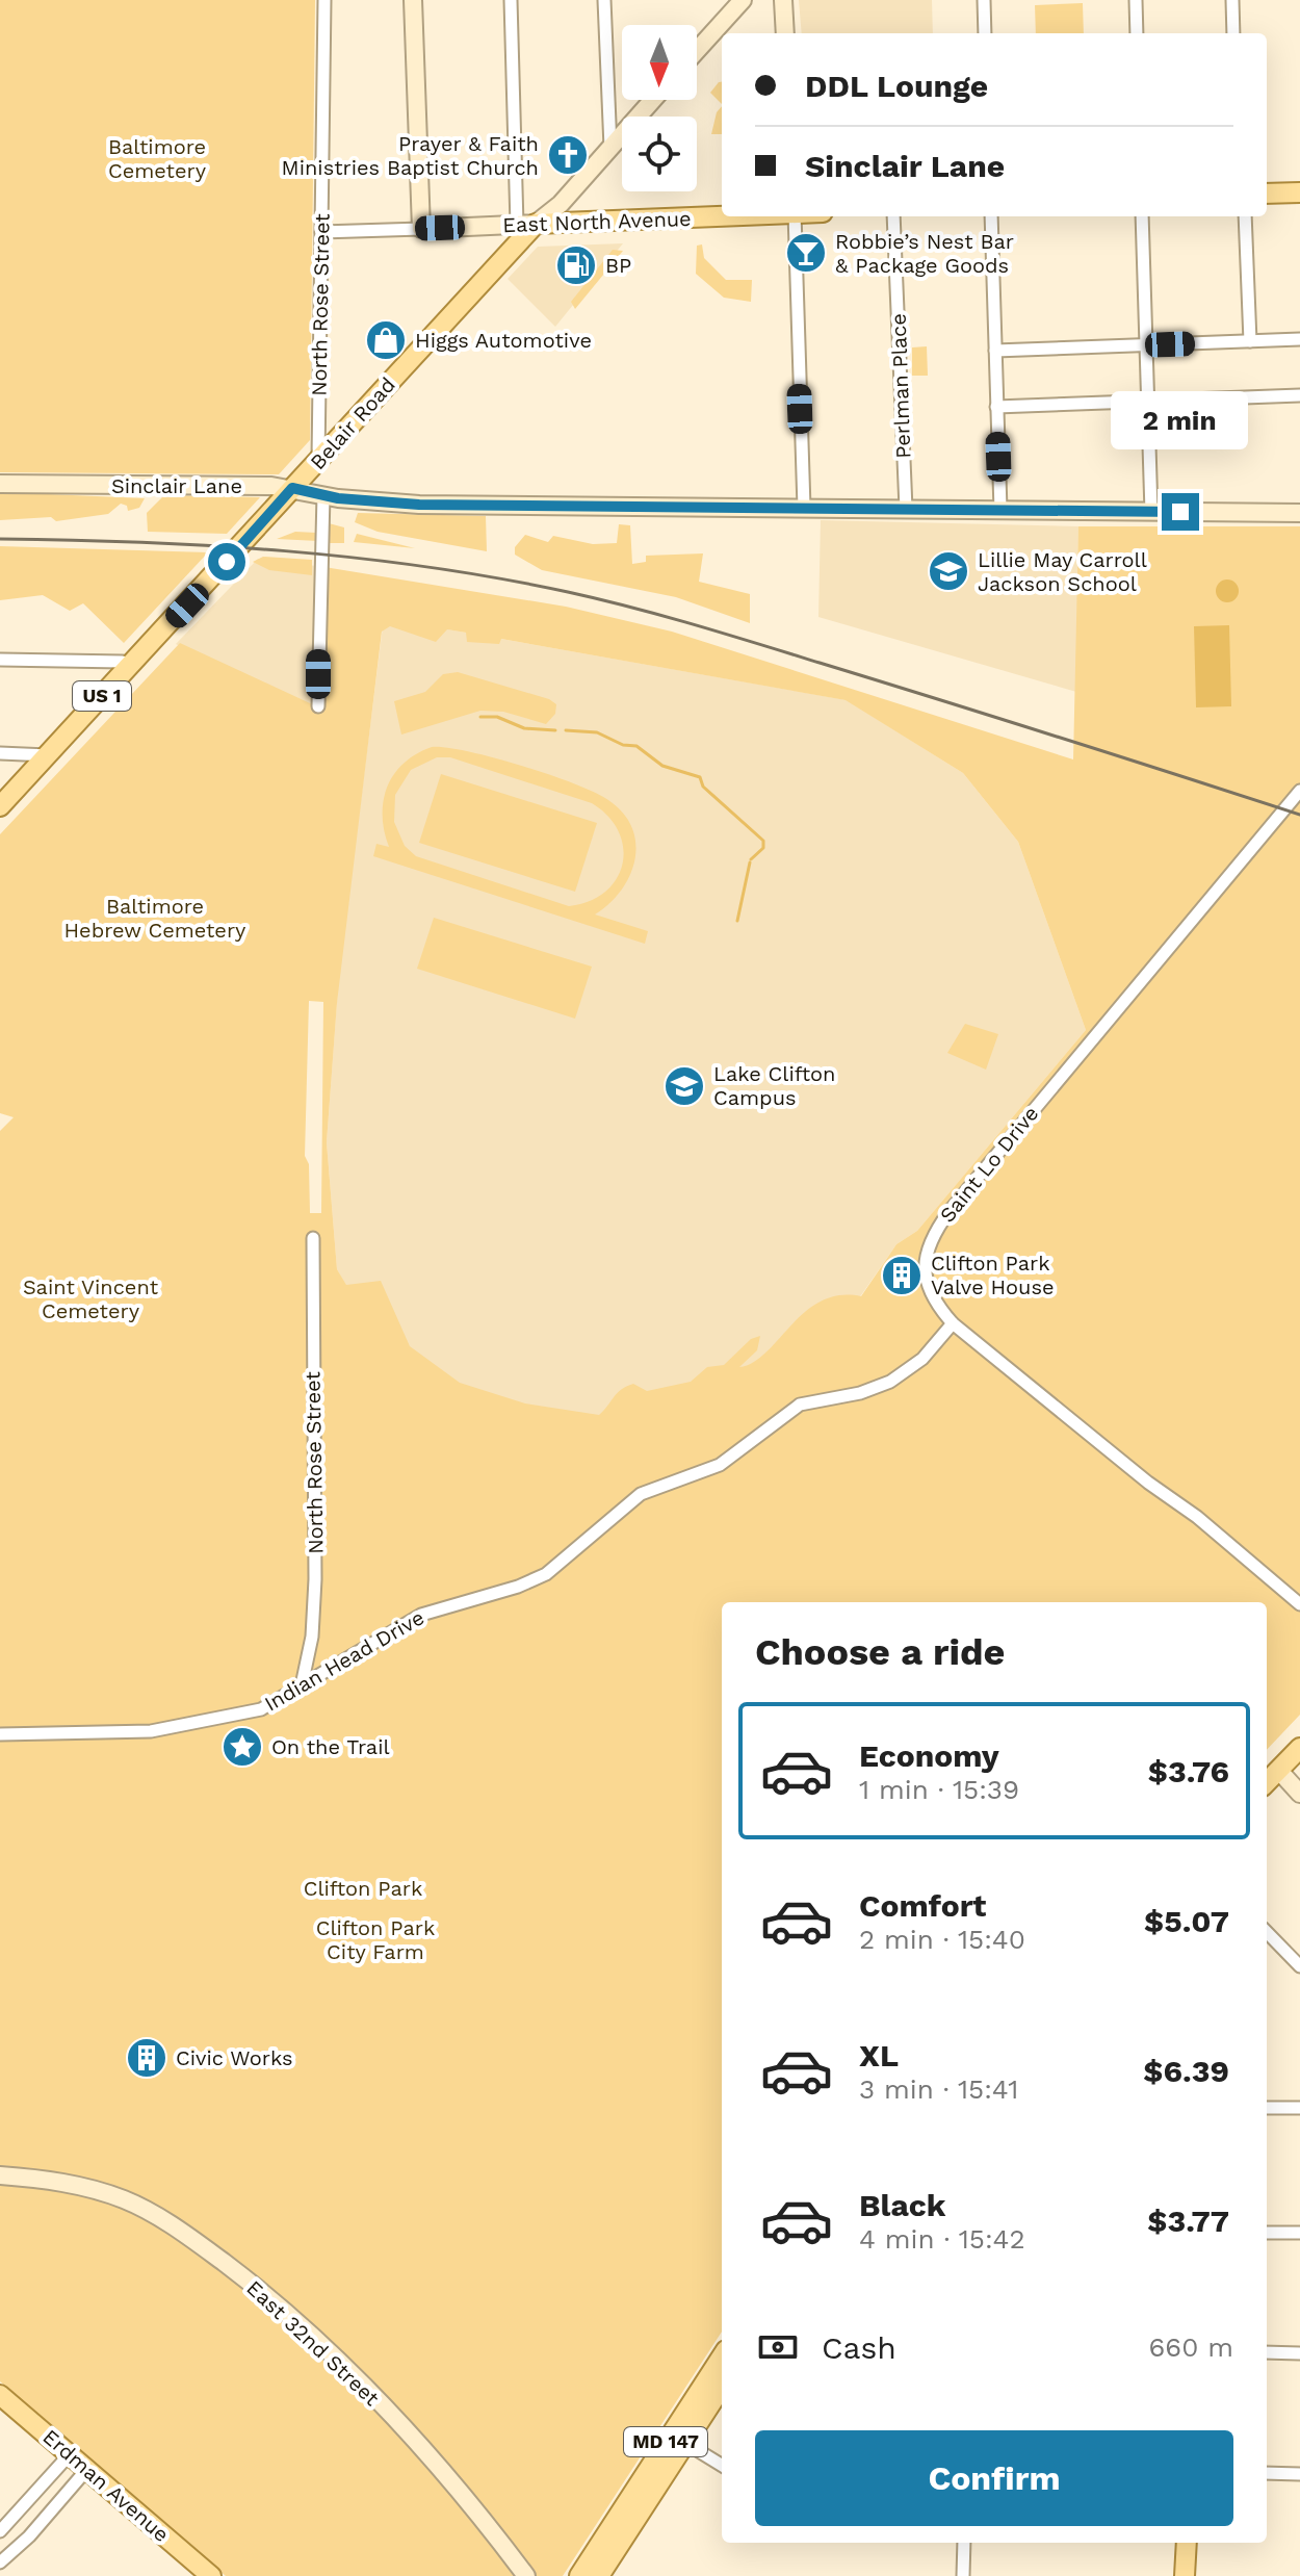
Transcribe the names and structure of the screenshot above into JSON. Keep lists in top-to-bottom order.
{
  "streets": {
    "main road": [
      "East North Avenue",
      "Belair Road",
      "Sinclair Lane",
      "US 1",
      "East 32nd Street",
      "MD 147",
      "Erdman Avenue"
    ],
    "street": [
      "North Rose Street",
      "Perlman Place",
      "Saint Lo Drive",
      "Indian Head Drive"
    ]
  },
  "crossings": [
    ["East North Avenue", "North Rose Street"],
    ["East North Avenue", "Belair Road"],
    ["North Rose Street", "Belair Road"],
    ["North Rose Street", "Indian Head Drive"],
    ["Perlman Place", "Sinclair Lane"],
    ["Belair Road", "Sinclair Lane"],
    ["Saint Lo Drive", "Indian Head Drive"]
  ],
  "parks": [
    "Baltimore Cemetery",
    "Baltimore Hebrew Cemetery",
    "Saint Vincent Cemetery",
    "Clifton Park",
    "Clifton Park City Farm"
  ],
  "places": {
    "church": ["Prayer & Faith Ministries Baptist Church"],
    "bar": ["Robbie’s Nest Bar & Package Goods"],
    "fuel station": ["BP"],
    "shop": ["Higgs Automotive"],
    "school or university": ["Lillie May Carroll Jackson School", "Lake Clifton Campus"],
    "building": ["Clifton Park Valve House", "Civic Works"],
    "place": ["On the Trail"]
  },
  "north": "bottom",
  "page": {
    "banner": ["DDL Lounge", "Sinclair Lane"],
    "bubble": "2 min",
    "heading": "Choose a ride",
    "list": [
      {
        "name": "Economy",
        "note": "1 min · 15:39",
        "value": "$3.76"
      },
      {
        "name": "Comfort",
        "note": "2 min · 15:40",
        "value": "$5.07"
      },
      {
        "name": "XL",
        "note": "3 min · 15:41",
        "value": "$6.39"
      },
      {
        "name": "Black",
        "note": "4 min · 15:42",
        "value": "$3.77"
      }
    ],
    "pay": ["Cash", "660 m"],
    "buttons": "Confirm"
  }
}
